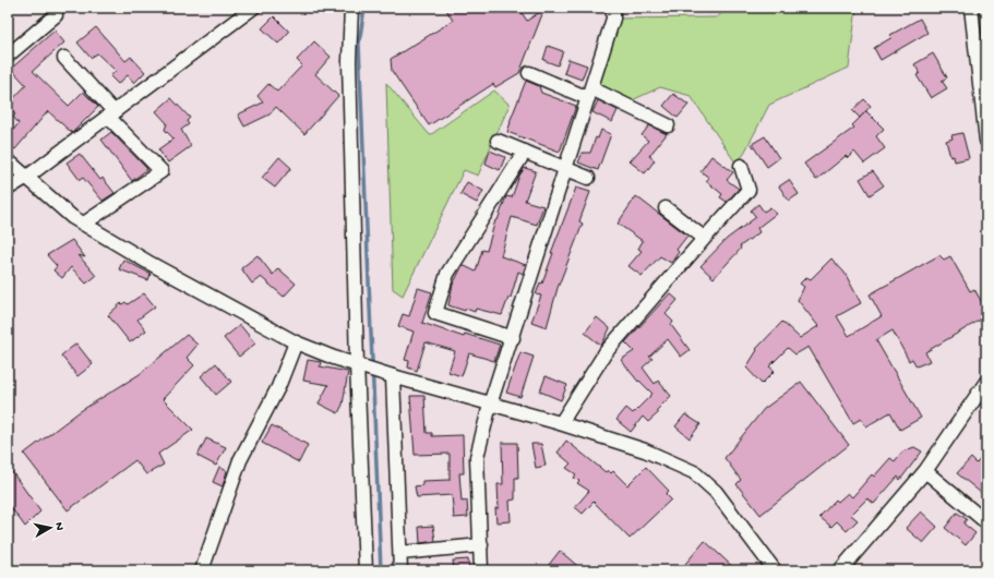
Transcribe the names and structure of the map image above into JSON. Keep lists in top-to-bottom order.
{
  "north": "right"
}
